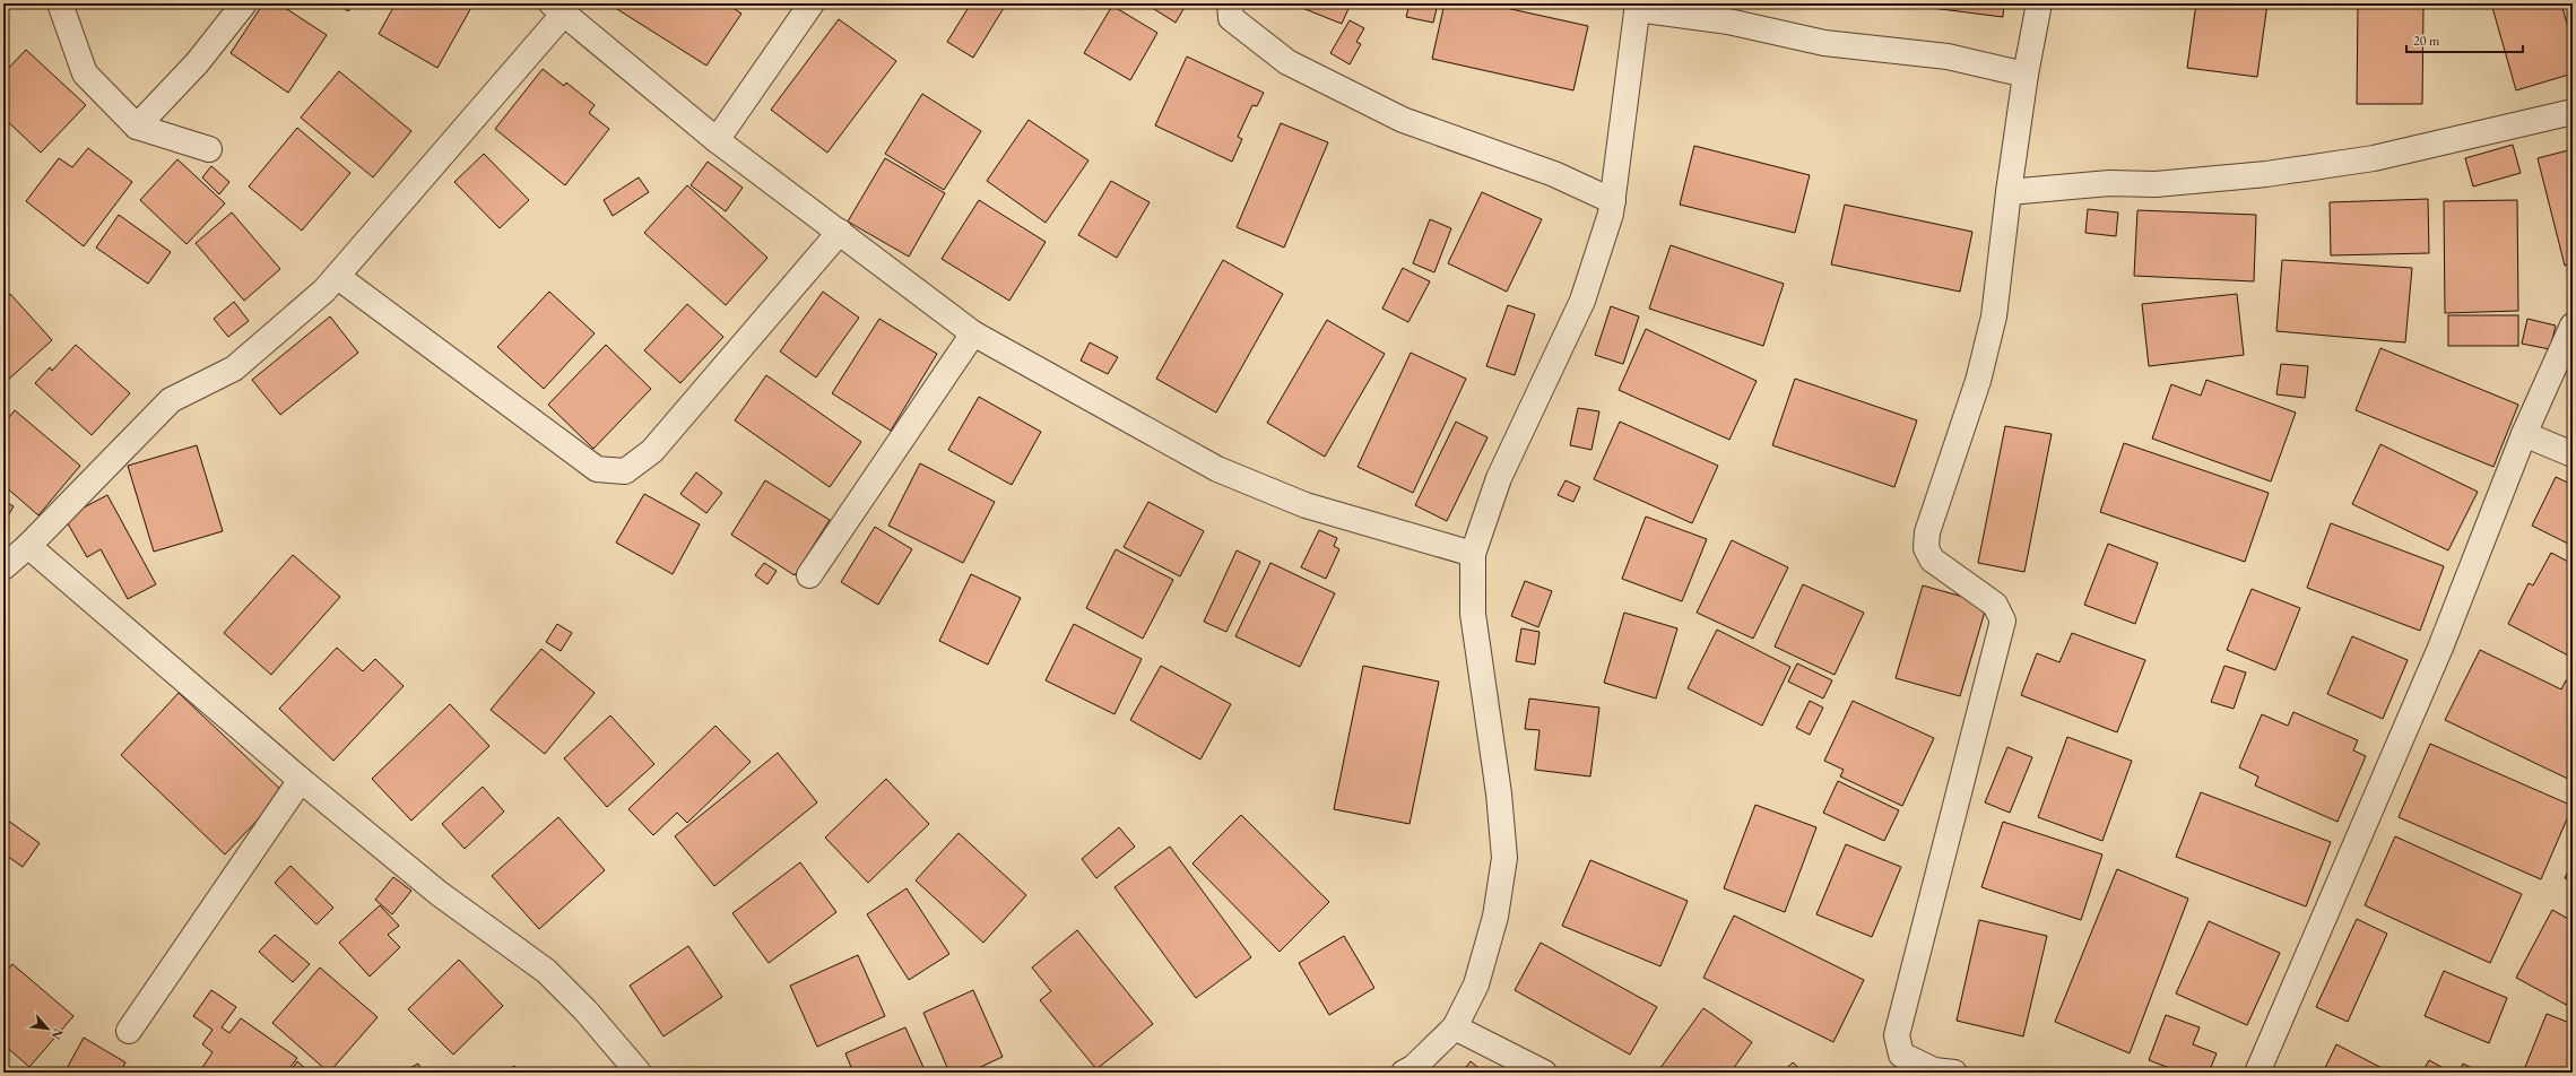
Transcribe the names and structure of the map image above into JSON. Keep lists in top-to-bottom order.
{
  "scale_bar": "20 m",
  "north": "bottom right"
}
